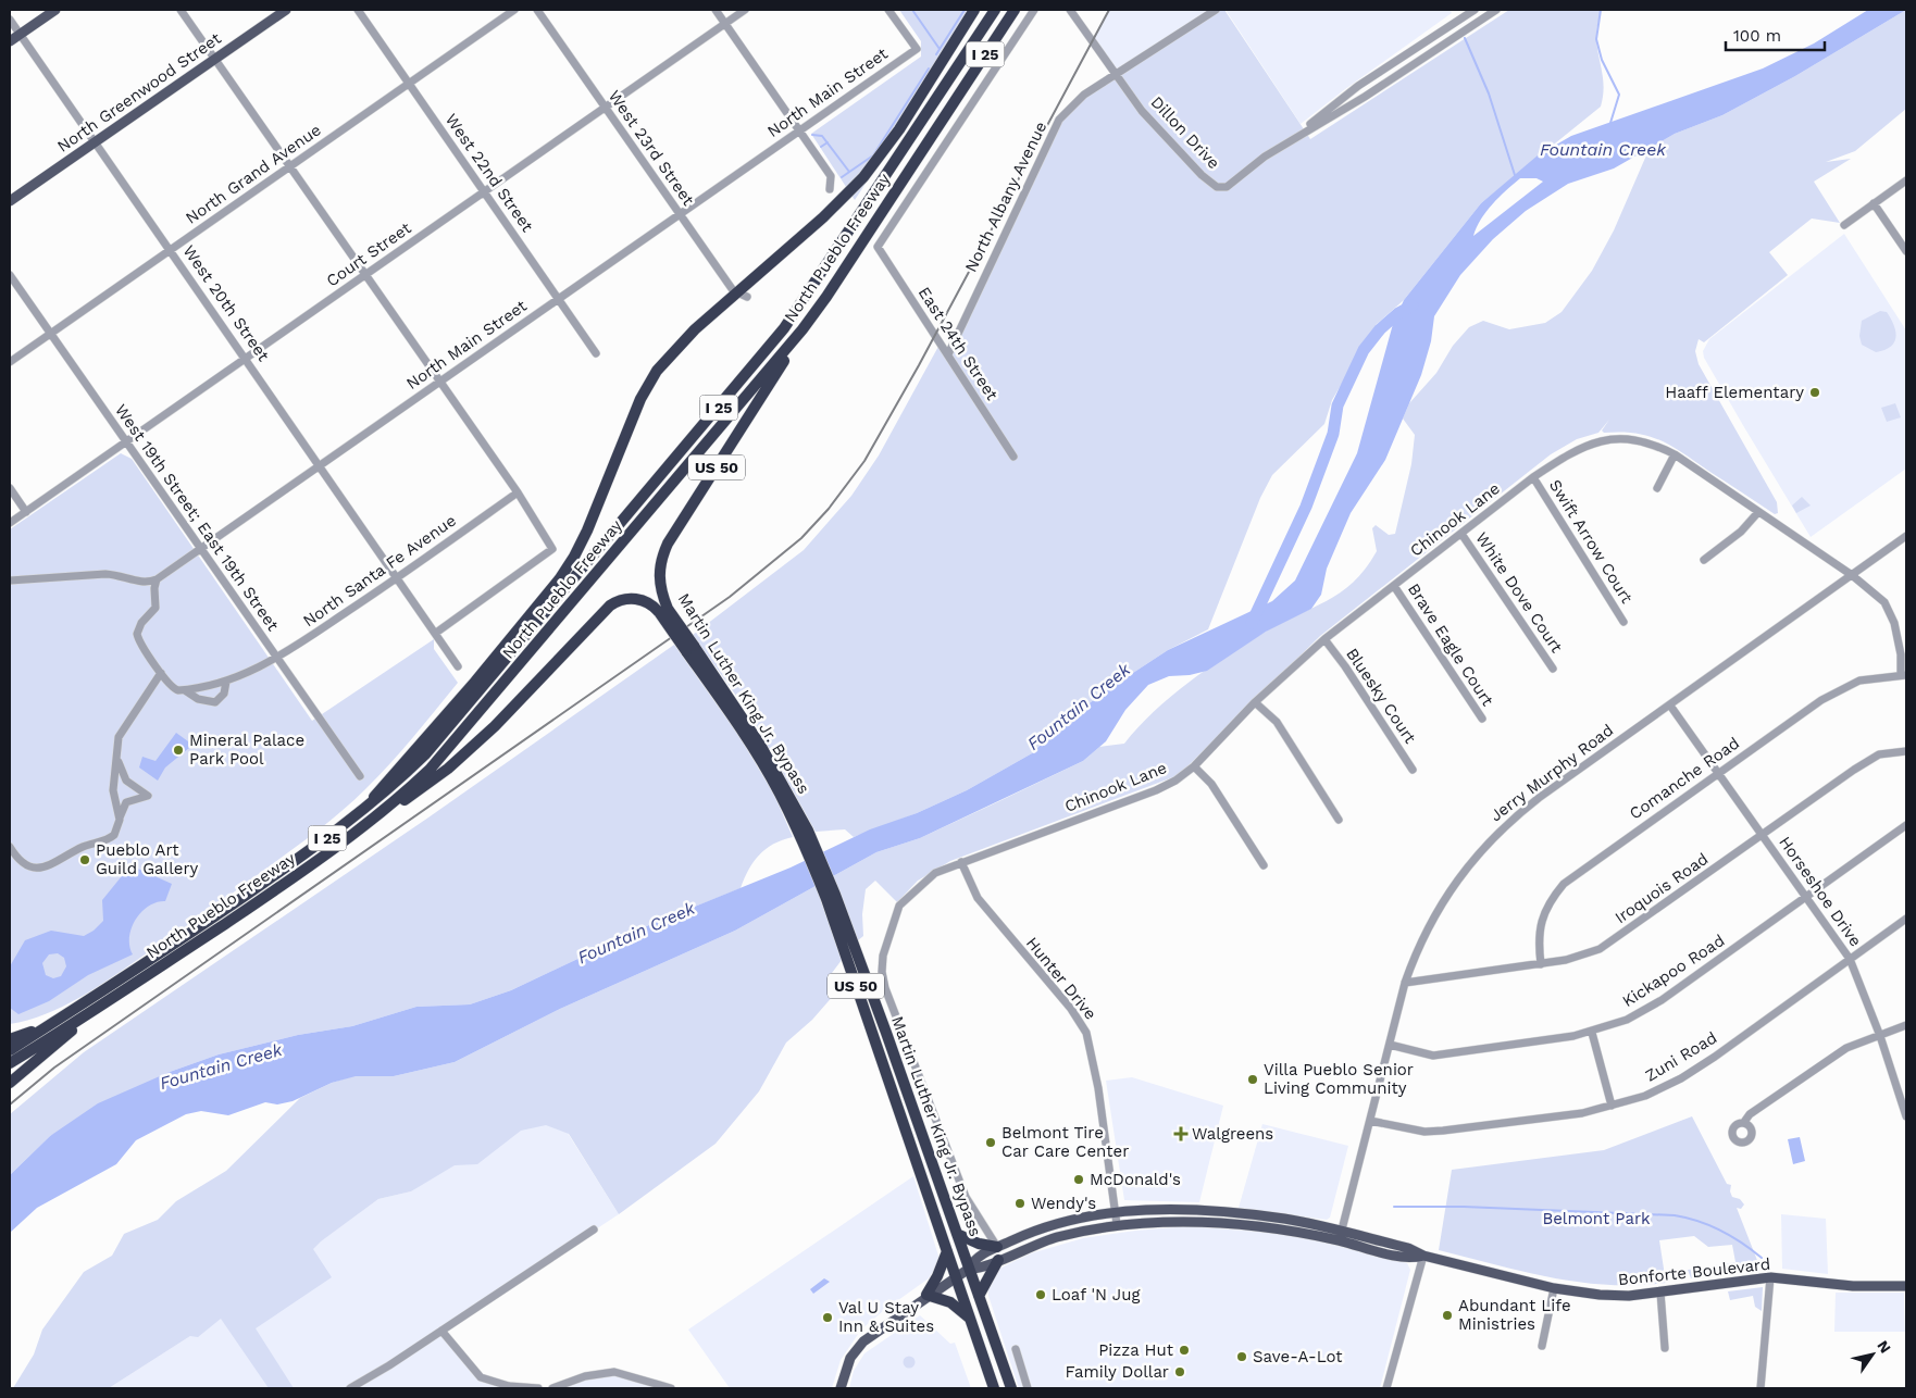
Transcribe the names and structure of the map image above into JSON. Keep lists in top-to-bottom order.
{
  "streets": {
    "highway": [
      "I 25",
      "North Pueblo Freeway",
      "US 50",
      "Martin Luther King Jr. Bypass"
    ],
    "main road": ["North Greenwood Street", "Bonforte Boulevard"],
    "street": [
      "North Main Street",
      "Dillon Drive",
      "West 23rd Street",
      "West 22nd Street",
      "North Grand Avenue",
      "North Albany Avenue",
      "Court Street",
      "West 20th Street",
      "East 24th Street",
      "West 19th Street; East 19th Street",
      "Chinook Lane",
      "Swift Arrow Court",
      "North Santa Fe Avenue",
      "White Dove Court",
      "Brave Eagle Court",
      "Bluesky Court",
      "Jerry Murphy Road",
      "Comanche Road",
      "Iroquois Road",
      "Horseshoe Drive",
      "Kickapoo Road",
      "Hunter Drive",
      "Zuni Road"
    ]
  },
  "crossings": [
    ["North Greenwood Street", "West 20th Street"],
    ["North Main Street", "West 23rd Street"],
    ["North Main Street", "West 22nd Street"],
    ["North Main Street", "West 20th Street"],
    ["North Main Street", "West 19th Street; East 19th Street"],
    ["Dillon Drive", "North Albany Avenue"],
    ["West 23rd Street", "Court Street"],
    ["West 22nd Street", "North Grand Avenue"],
    ["West 22nd Street", "Court Street"],
    ["North Grand Avenue", "West 20th Street"],
    ["North Grand Avenue", "West 19th Street; East 19th Street"],
    ["North Albany Avenue", "East 24th Street"],
    ["North Pueblo Freeway", "Martin Luther King Jr. Bypass"],
    ["Court Street", "West 20th Street"],
    ["Court Street", "West 19th Street; East 19th Street"],
    ["West 20th Street", "North Santa Fe Avenue"],
    ["West 19th Street; East 19th Street", "North Santa Fe Avenue"],
    ["Chinook Lane", "Swift Arrow Court"],
    ["Chinook Lane", "White Dove Court"],
    ["Chinook Lane", "Brave Eagle Court"],
    ["Chinook Lane", "Bluesky Court"],
    ["Chinook Lane", "Jerry Murphy Road"],
    ["Chinook Lane", "Comanche Road"],
    ["Chinook Lane", "Hunter Drive"],
    ["Chinook Lane", "Bonforte Boulevard"],
    ["Martin Luther King Jr. Bypass", "Bonforte Boulevard"],
    ["Jerry Murphy Road", "Iroquois Road"],
    ["Jerry Murphy Road", "Horseshoe Drive"],
    ["Jerry Murphy Road", "Kickapoo Road"],
    ["Jerry Murphy Road", "Zuni Road"],
    ["Jerry Murphy Road", "Bonforte Boulevard"],
    ["Comanche Road", "Iroquois Road"],
    ["Comanche Road", "Horseshoe Drive"],
    ["Iroquois Road", "Horseshoe Drive"],
    ["Horseshoe Drive", "Kickapoo Road"],
    ["Horseshoe Drive", "Zuni Road"],
    ["Hunter Drive", "Bonforte Boulevard"]
  ],
  "water": ["Fountain Creek"],
  "parks": ["Belmont Park"],
  "places": {
    "other": [
      "Haaff Elementary",
      "Mineral Palace Park Pool",
      "Pueblo Art Guild Gallery",
      "Villa Pueblo Senior Living Community",
      "Belmont Tire Car Care Center",
      "McDonald's",
      "Wendy's",
      "Loaf 'N Jug",
      "Abundant Life Ministries",
      "Val U Stay Inn & Suites",
      "Pizza Hut",
      "Save-A-Lot",
      "Family Dollar"
    ],
    "health": ["Walgreens"]
  },
  "scale_bar": "100 m",
  "north": "top right"
}
